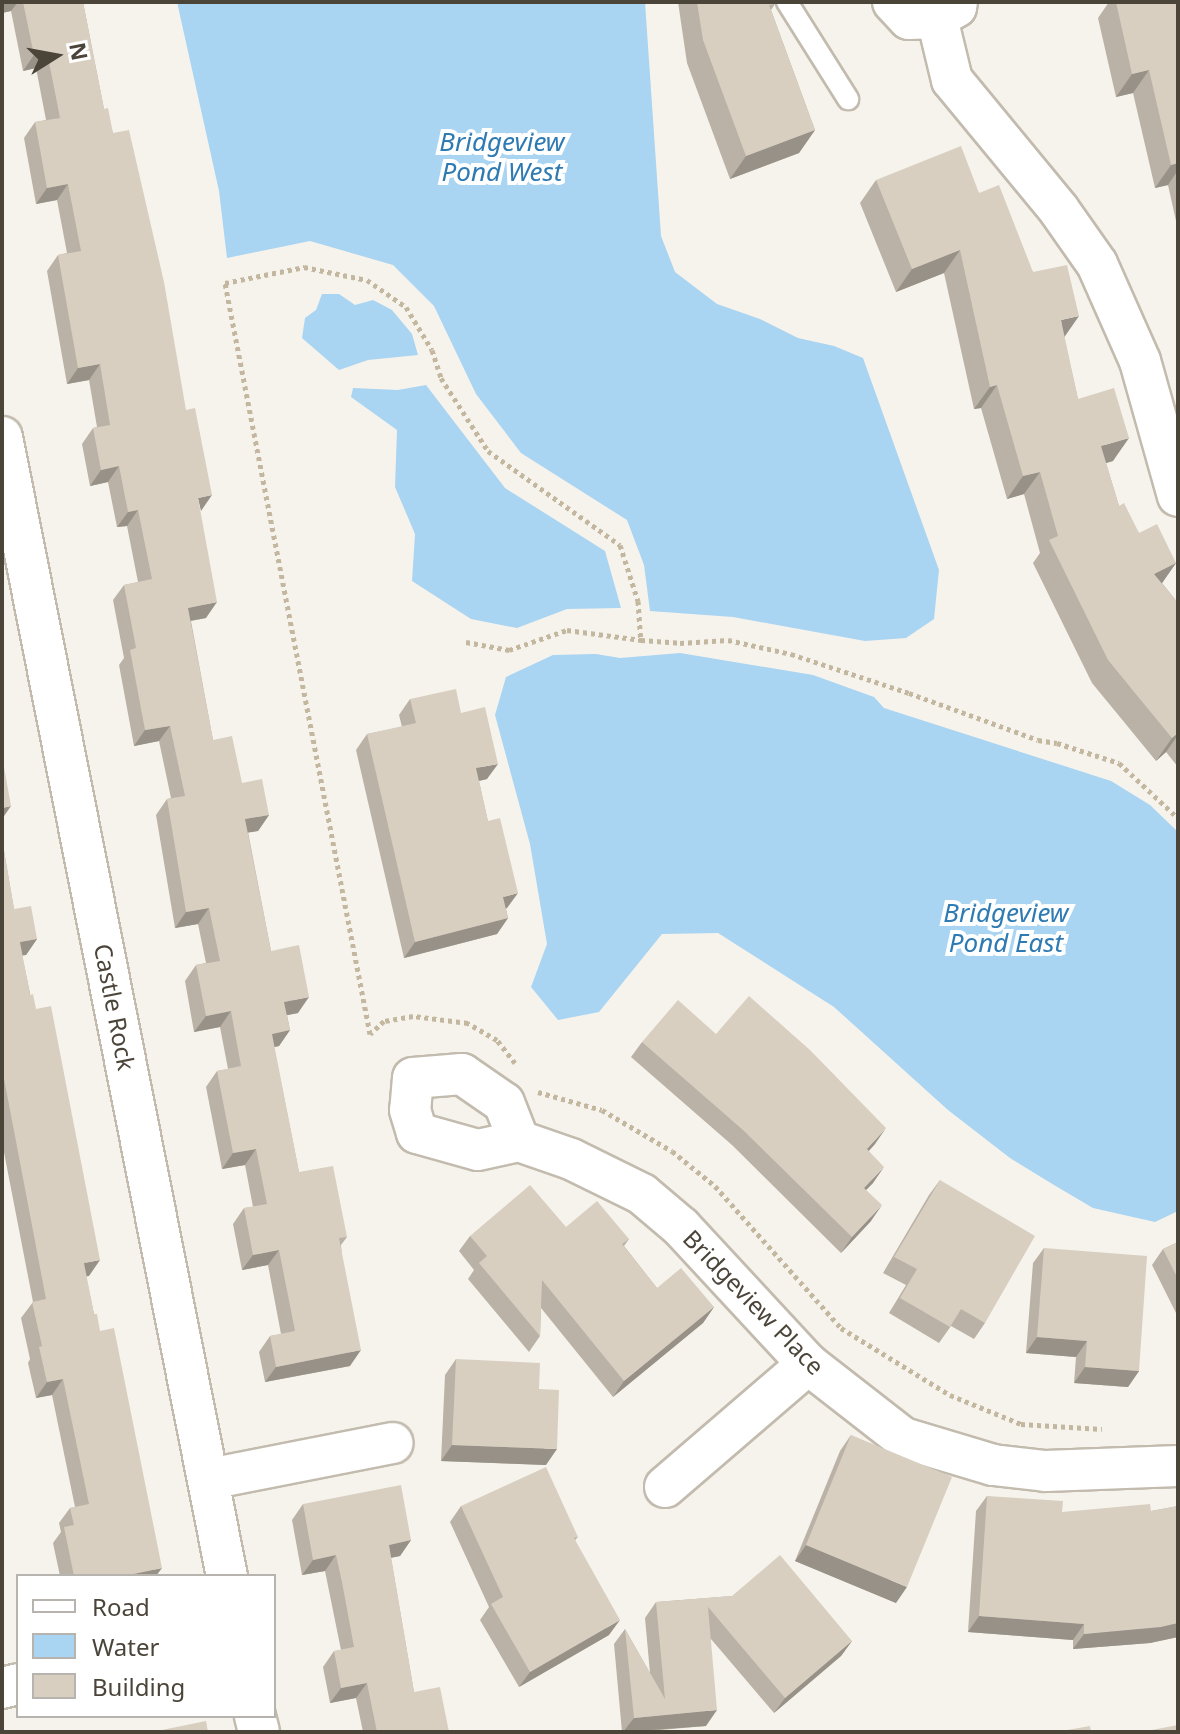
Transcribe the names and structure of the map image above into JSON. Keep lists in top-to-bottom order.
{
  "streets": {
    "street": ["Castle Rock", "Bridgeview Place"]
  },
  "water": ["Bridgeview Pond West", "Bridgeview Pond East"],
  "legend": ["Road", "Water", "Building"],
  "north": "right"
}
